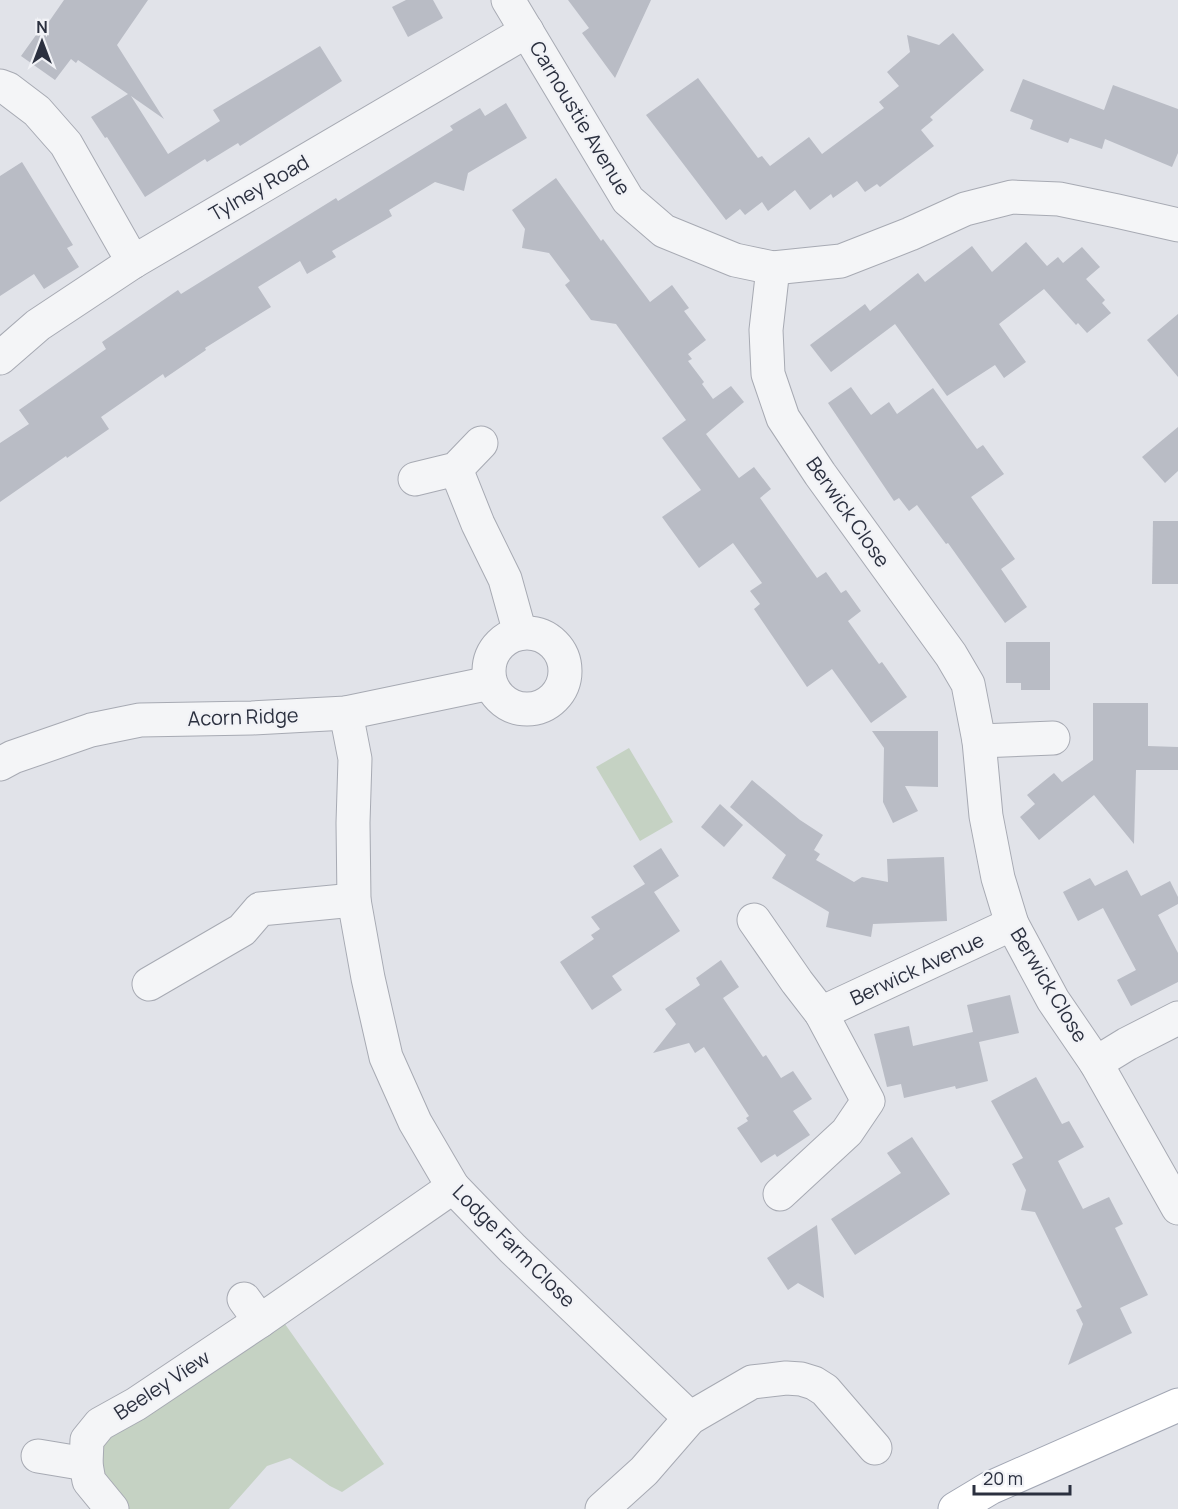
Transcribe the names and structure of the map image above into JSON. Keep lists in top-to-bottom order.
{
  "streets": {
    "street": [
      "Carnoustie Avenue",
      "Tylney Road",
      "Berwick Close",
      "Acorn Ridge",
      "Berwick Avenue",
      "Lodge Farm Close",
      "Beeley View"
    ]
  },
  "crossings": [
    ["Carnoustie Avenue", "Tylney Road"],
    ["Carnoustie Avenue", "Berwick Close"],
    ["Berwick Close", "Berwick Avenue"],
    ["Acorn Ridge", "Lodge Farm Close"],
    ["Lodge Farm Close", "Beeley View"]
  ],
  "scale_bar": "20 m",
  "north": "top"
}
